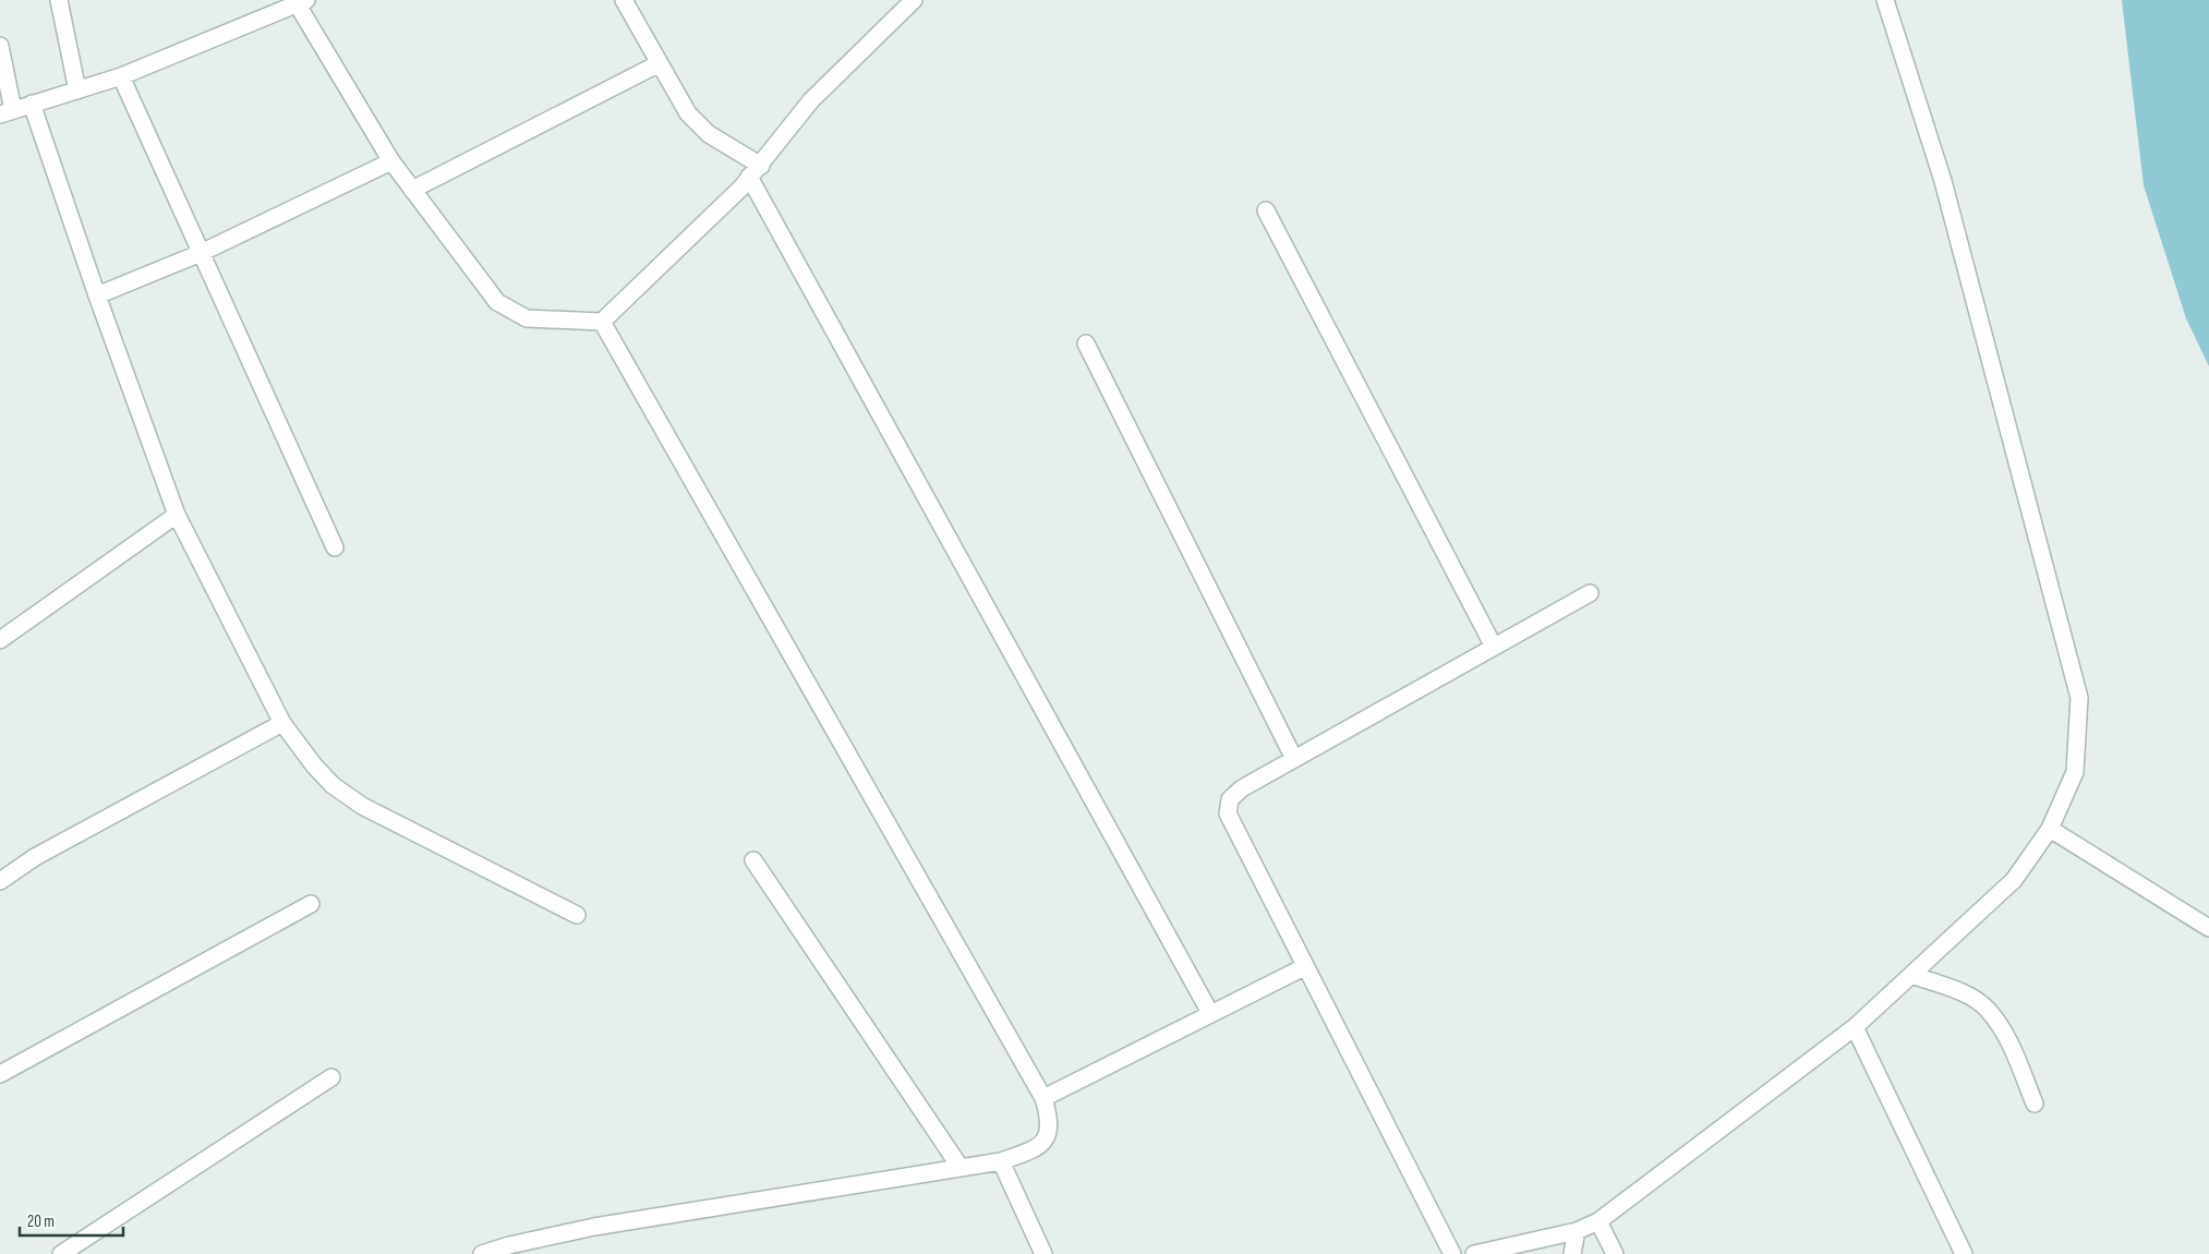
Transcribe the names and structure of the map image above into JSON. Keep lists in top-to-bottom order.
{
  "scale_bar": "20 m"
}
